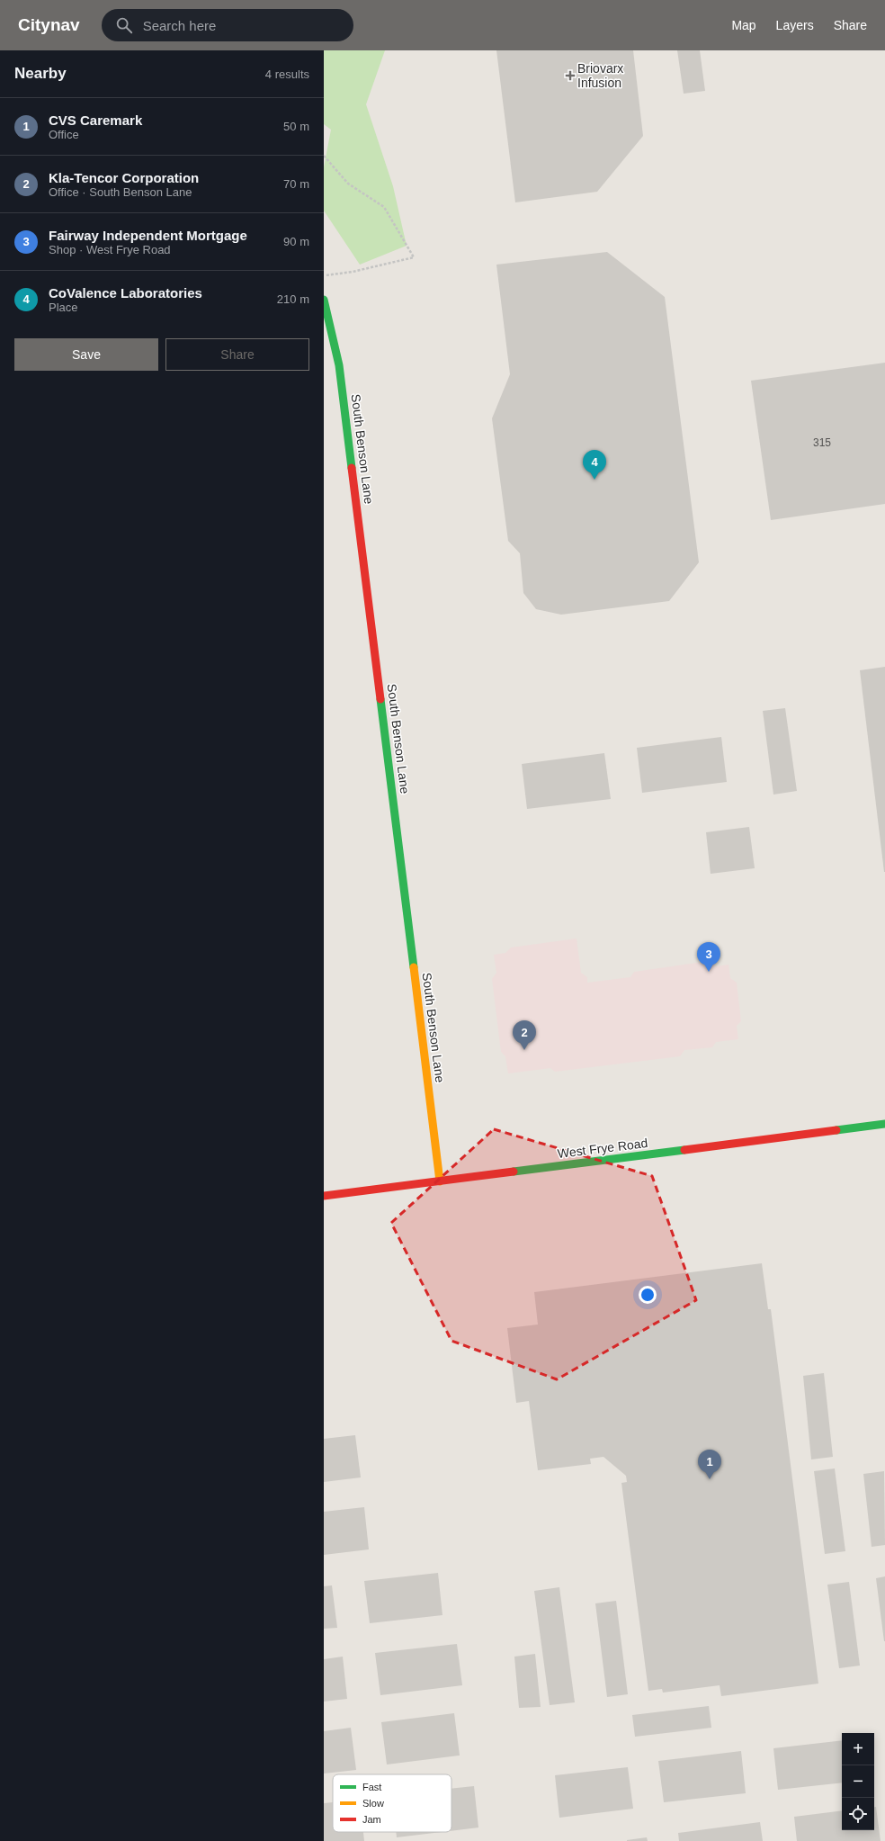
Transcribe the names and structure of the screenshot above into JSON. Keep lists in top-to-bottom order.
{
  "streets": {
    "street": ["South Benson Lane", "West Frye Road"]
  },
  "crossings": [
    ["South Benson Lane", "West Frye Road"]
  ],
  "places": {
    "health": ["Briovarx Infusion"]
  },
  "house_numbers": ["315"],
  "legend": ["Fast", "Slow", "Jam"],
  "page": {
    "header": "Citynav",
    "search": "Search here",
    "nav": ["Map", "Layers", "Share"],
    "heading": ["Nearby", "4 results"],
    "list": [
      {
        "mark": "1",
        "name": "CVS Caremark",
        "note": "Office",
        "value": "50 m"
      },
      {
        "mark": "2",
        "name": "Kla-Tencor Corporation",
        "note": "Office · South Benson Lane",
        "value": "70 m"
      },
      {
        "mark": "3",
        "name": "Fairway Independent Mortgage",
        "note": "Shop · West Frye Road",
        "value": "90 m"
      },
      {
        "mark": "4",
        "name": "CoValence Laboratories",
        "note": "Place",
        "value": "210 m"
      }
    ],
    "buttons": ["Save", "Share"],
    "pins": [
      "4",
      "3",
      "2",
      "1"
    ],
    "map_buttons": ["+", "−"]
  }
}
